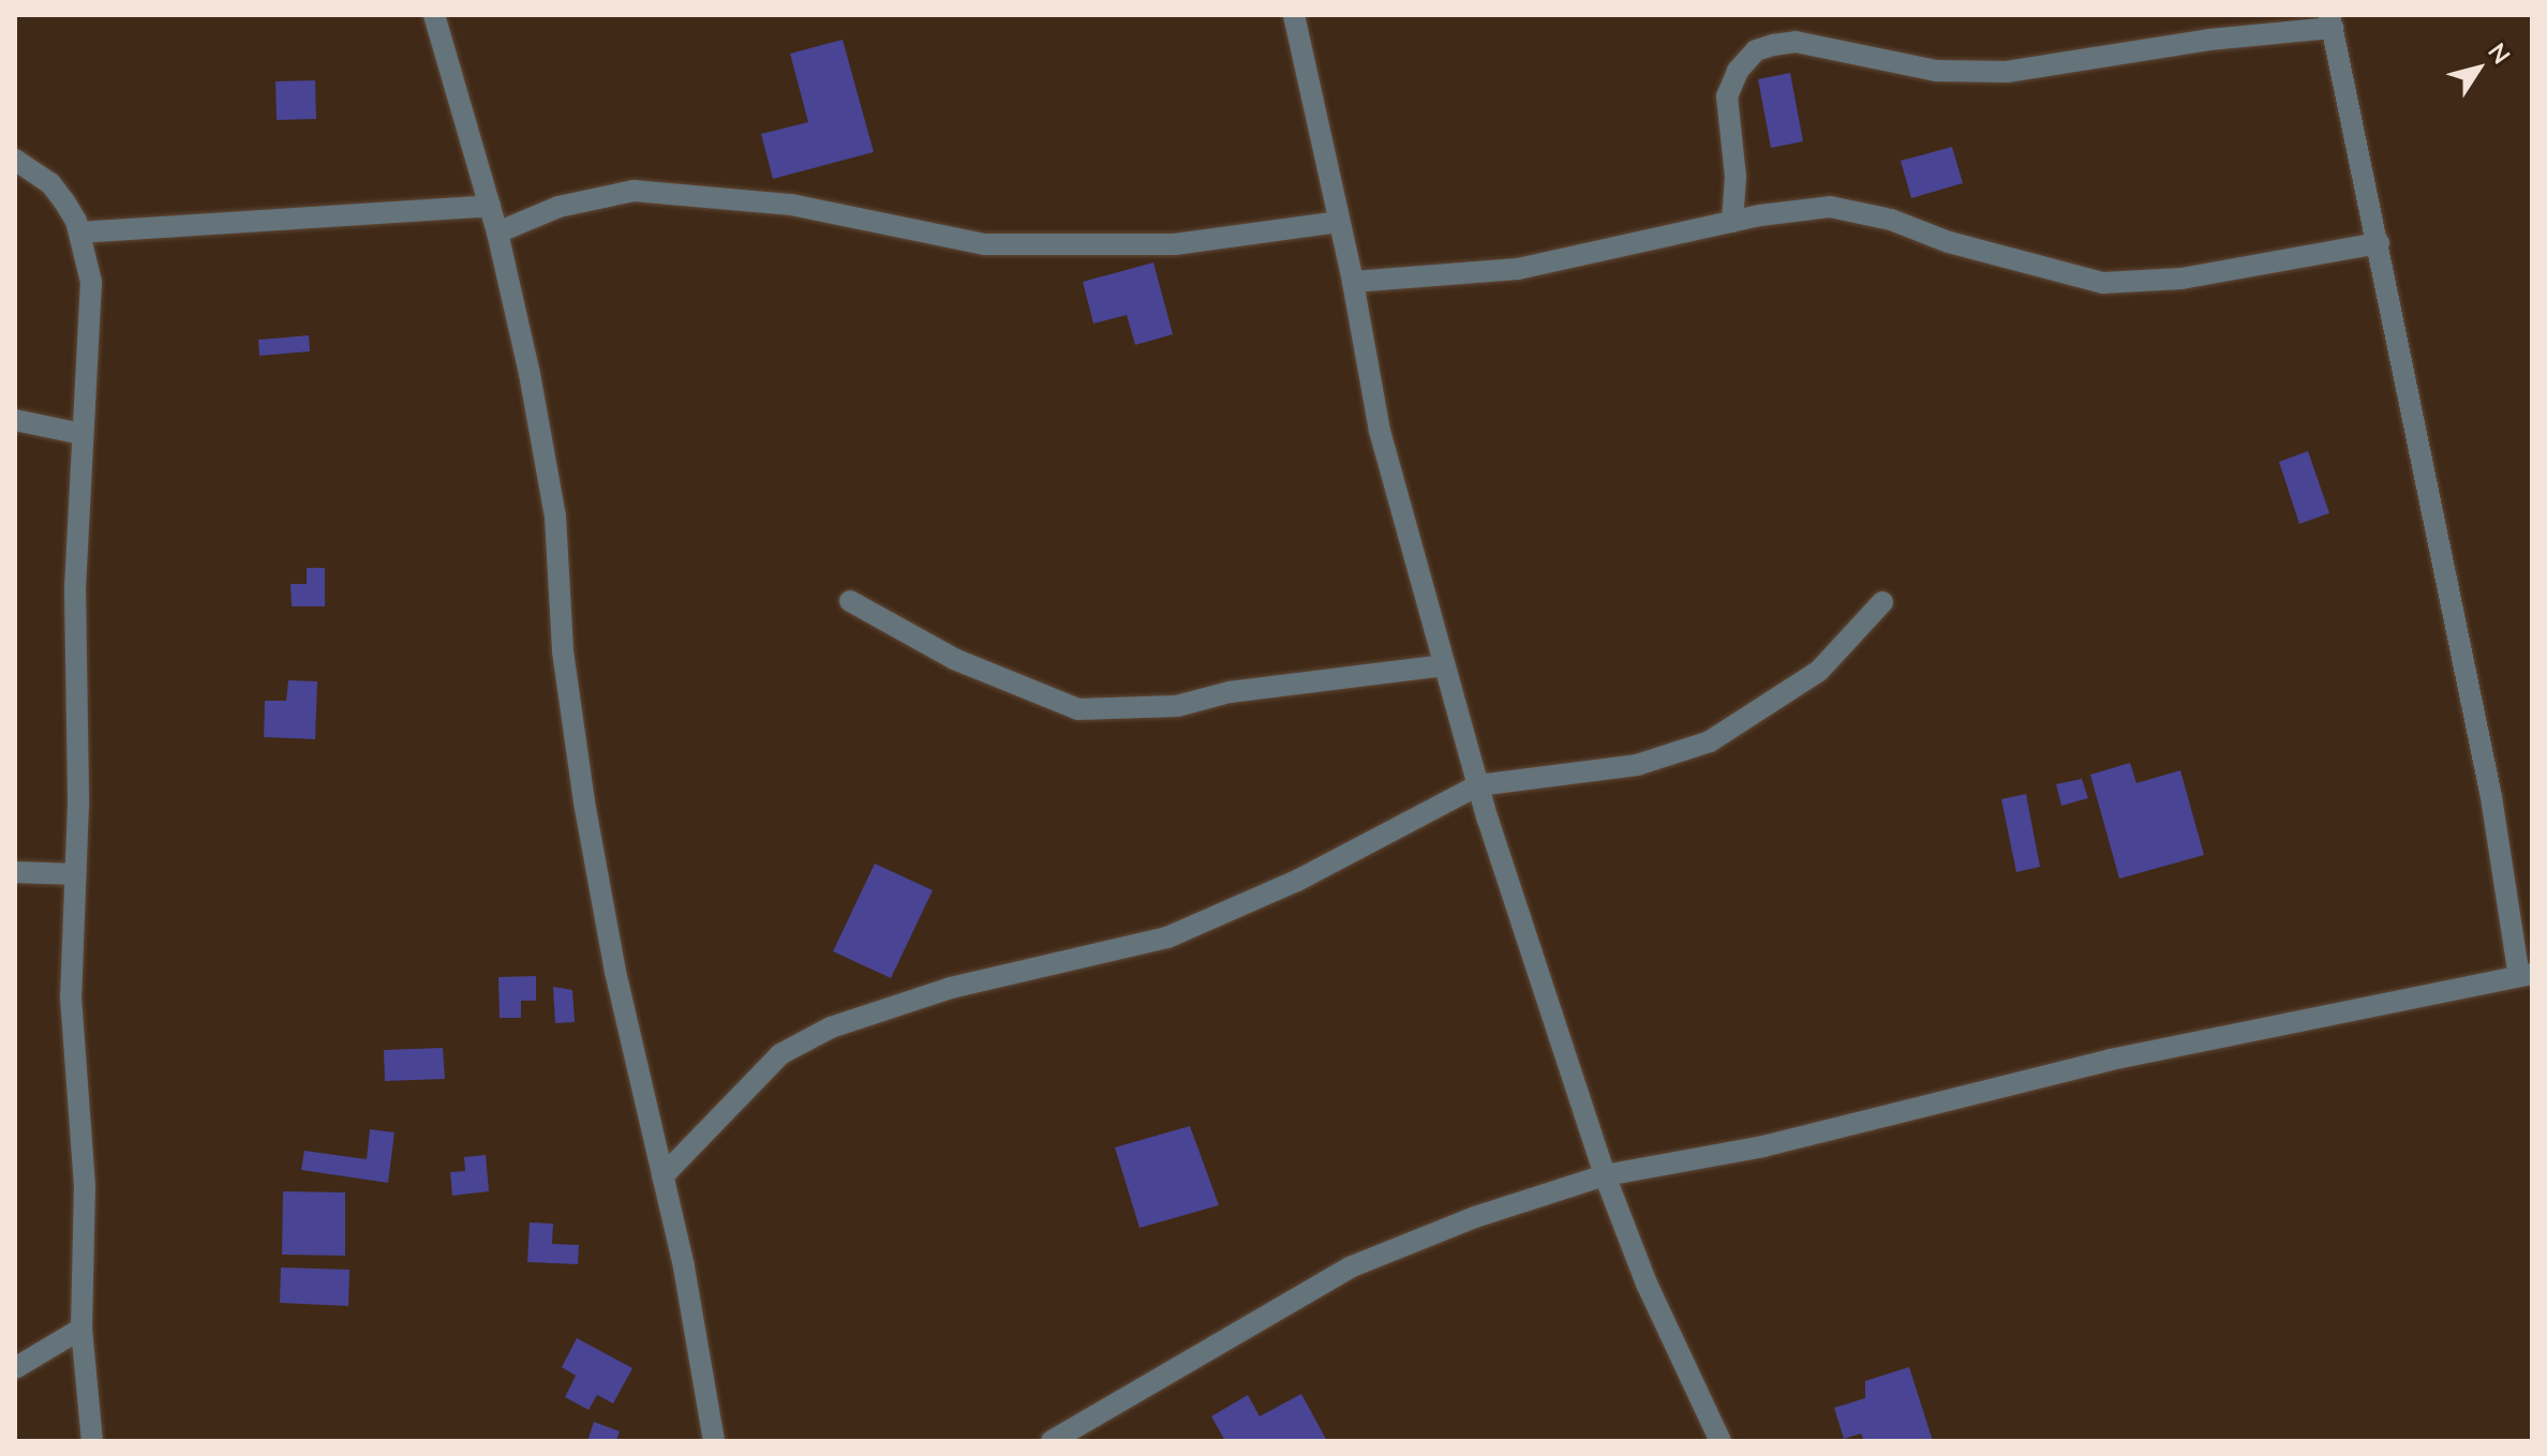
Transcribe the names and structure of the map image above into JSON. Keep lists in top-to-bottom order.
{
  "north": "top right"
}
